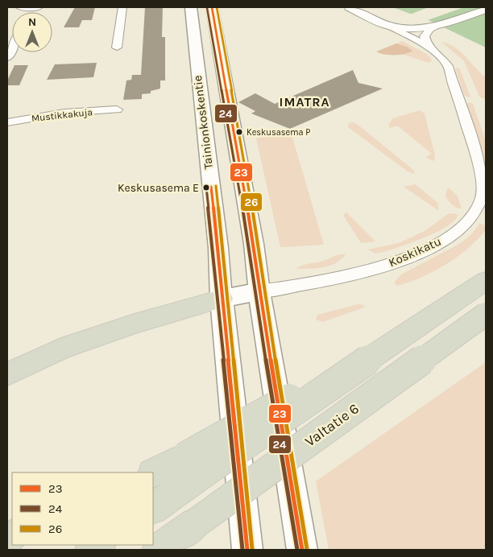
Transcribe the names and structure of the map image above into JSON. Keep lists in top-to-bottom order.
{
  "streets": {
    "highway": ["Valtatie 6"],
    "main road": ["Tainionkoskentie", "Koskikatu"],
    "street": ["Mustikkakuja"]
  },
  "crossings": [
    ["Tainionkoskentie", "Koskikatu"]
  ],
  "districts": ["IMATRA"],
  "places": ["Keskusasema P", "Keskusasema E"],
  "lines": ["transit line 23", "transit line 26", "transit line 24"],
  "legend": ["23", "24", "26"],
  "north": "top"
}
